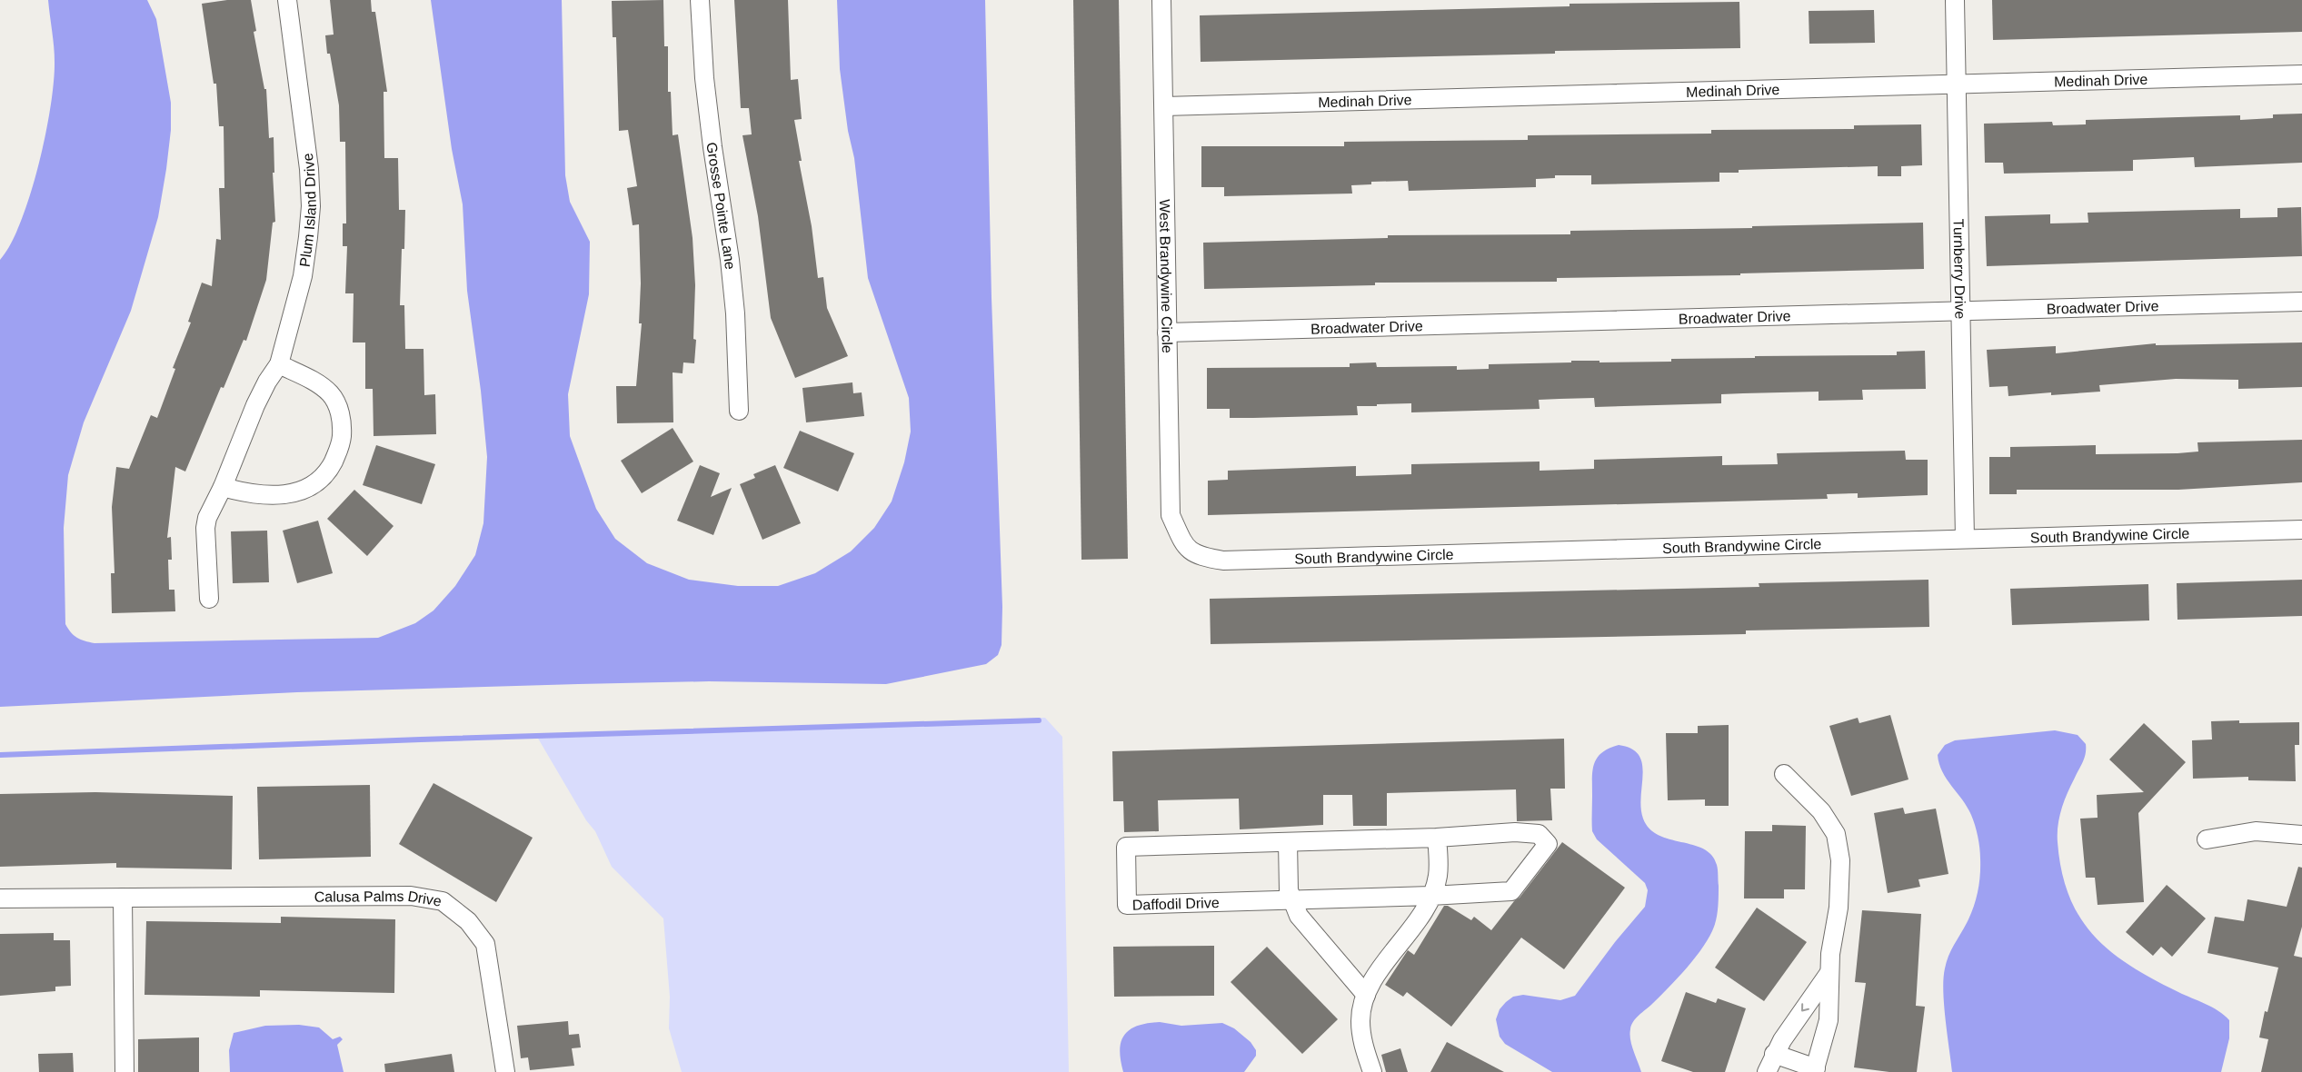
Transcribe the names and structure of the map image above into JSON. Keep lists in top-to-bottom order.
{
  "streets": {
    "street": [
      "Medinah Drive",
      "Grosse Pointe Lane",
      "Plum Island Drive",
      "Turnberry Drive",
      "West Brandywine Circle",
      "Broadwater Drive",
      "South Brandywine Circle",
      "Calusa Palms Drive",
      "Daffodil Drive"
    ]
  },
  "crossings": [
    ["Medinah Drive", "Turnberry Drive"],
    ["Medinah Drive", "West Brandywine Circle"],
    ["Turnberry Drive", "Broadwater Drive"],
    ["Turnberry Drive", "South Brandywine Circle"],
    ["West Brandywine Circle", "Broadwater Drive"],
    ["West Brandywine Circle", "South Brandywine Circle"]
  ]
}
